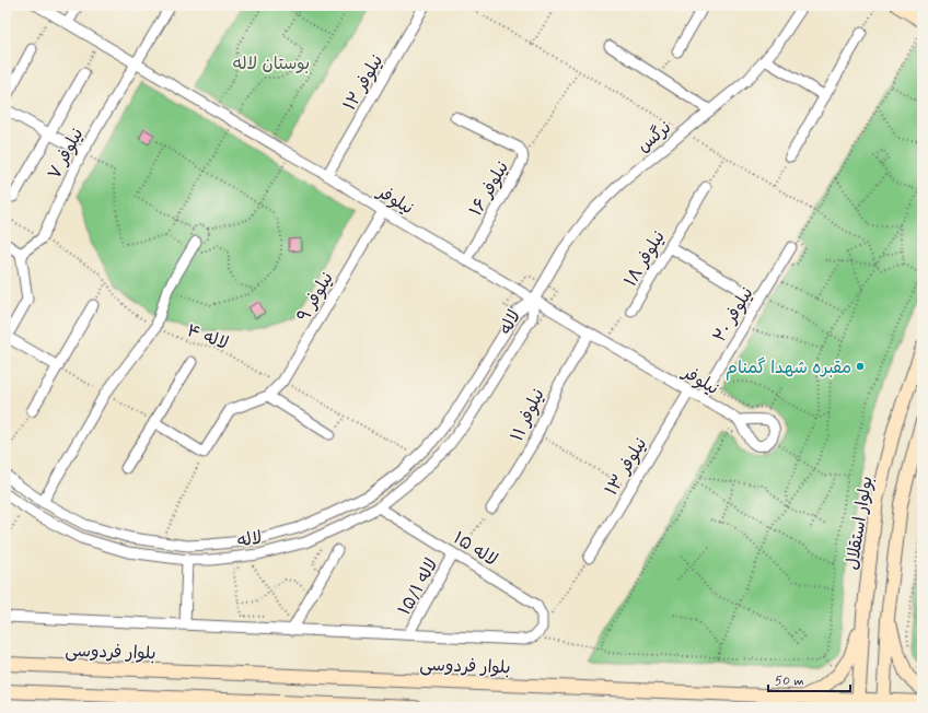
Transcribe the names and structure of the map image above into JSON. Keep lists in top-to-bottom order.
{
  "streets": {
    "main road": ["بولوار استقلال", "بلوار فردوسی"],
    "street": [
      "نیلوفر ۱۲",
      "نرگس",
      "نیلوفر ۷",
      "نیلوفر ۱۶",
      "نیلوفر",
      "نیلوفر ۱۸",
      "نیلوفر ۹",
      "نیلوفر ۲۰",
      "لاله",
      "نیلوفر ۱۱",
      "نیلوفر ۱۳",
      "لاله ۱۵",
      "لاله ۱۵/۱"
    ],
    "path": ["لاله ۴"]
  },
  "crossings": [
    ["نیلوفر ۱۲", "نیلوفر"],
    ["نرگس", "نیلوفر"],
    ["نرگس", "لاله"],
    ["نیلوفر ۷", "نیلوفر"],
    ["نیلوفر ۷", "لاله ۴"],
    ["نیلوفر ۱۶", "نیلوفر"],
    ["نیلوفر", "نیلوفر ۱۸"],
    ["نیلوفر", "نیلوفر ۹"],
    ["نیلوفر", "نیلوفر ۲۰"],
    ["نیلوفر", "لاله"],
    ["نیلوفر", "نیلوفر ۱۱"],
    ["نیلوفر", "نیلوفر ۱۳"],
    ["نیلوفر ۹", "لاله ۴"],
    ["لاله", "لاله ۴"],
    ["لاله", "لاله ۱۵"],
    ["بولوار استقلال", "بلوار فردوسی"],
    ["لاله ۱۵", "لاله ۱۵/۱"]
  ],
  "parks": ["بوستان لاله"],
  "places": ["مقبره شهدا گمنام"],
  "scale_bar": "50 m"
}
